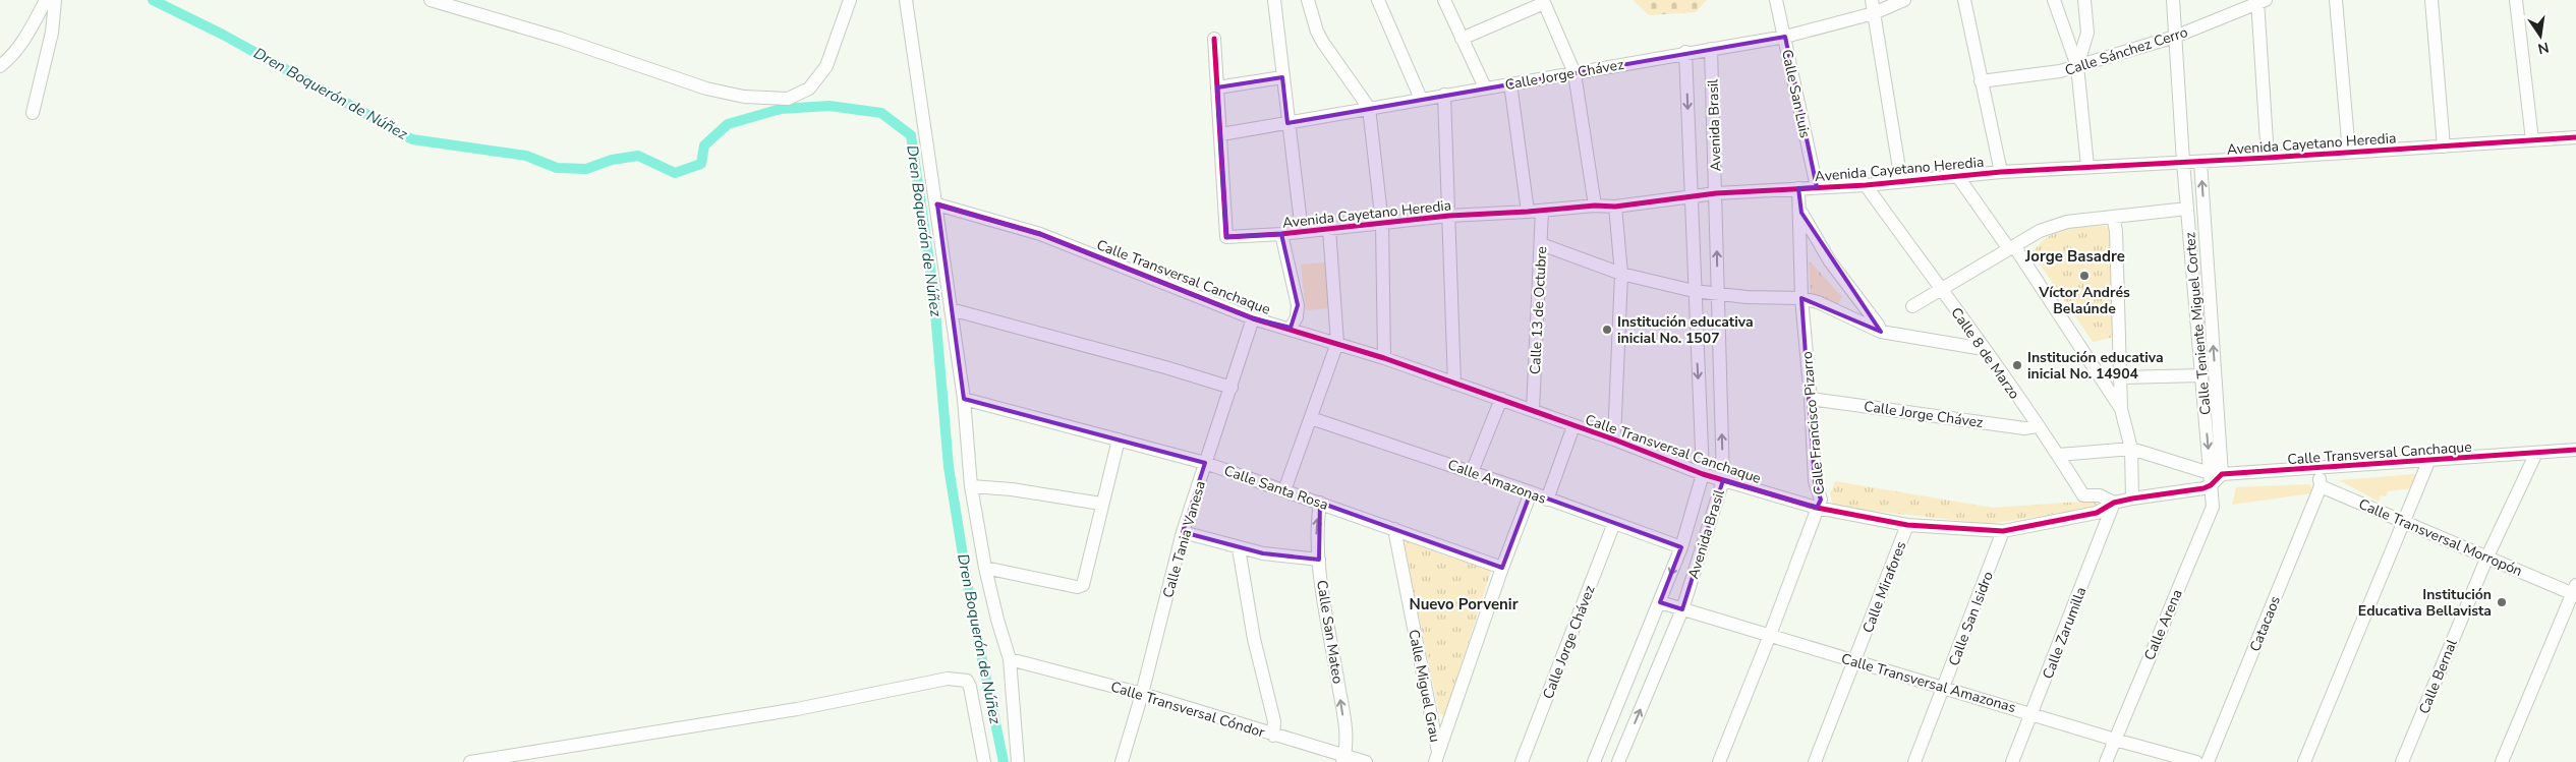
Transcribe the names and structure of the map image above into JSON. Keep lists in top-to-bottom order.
{
  "streets": {
    "street": [
      "Calle Sánchez Cerro",
      "Calle Jorge Chávez",
      "Calle San Luis",
      "Avenida Brasil",
      "Avenida Cayetano Heredia",
      "Calle Transversal Canchaque",
      "Calle 13 de Octubre",
      "Calle Teniente Miguel Cortez",
      "Calle 8 de Marzo",
      "Calle Francisco Pizarro",
      "Calle Amazonas",
      "Calle Santa Rosa",
      "Calle Transversal Morropón",
      "Calle Tania Vanesa",
      "Calle Mirafores",
      "Calle San Isidro",
      "Catacaos",
      "Calle Arena",
      "Calle San Mateo",
      "Calle Zarumilla",
      "Calle Bernal",
      "Calle Transversal Amazonas",
      "Calle Miguel Grau",
      "Calle Transversal Cóndor"
    ]
  },
  "crossings": [
    ["Calle Sánchez Cerro", "Calle Teniente Miguel Cortez"],
    ["Calle Jorge Chávez", "Calle San Luis"],
    ["Calle Jorge Chávez", "Avenida Brasil"],
    ["Calle Jorge Chávez", "Avenida Cayetano Heredia"],
    ["Calle Jorge Chávez", "Calle 8 de Marzo"],
    ["Calle Jorge Chávez", "Calle Francisco Pizarro"],
    ["Calle Jorge Chávez", "Calle Amazonas"],
    ["Calle San Luis", "Avenida Cayetano Heredia"],
    ["Avenida Brasil", "Avenida Cayetano Heredia"],
    ["Avenida Brasil", "Calle Transversal Canchaque"],
    ["Avenida Brasil", "Calle Amazonas"],
    ["Avenida Brasil", "Calle Transversal Amazonas"],
    ["Avenida Cayetano Heredia", "Calle 13 de Octubre"],
    ["Avenida Cayetano Heredia", "Calle Teniente Miguel Cortez"],
    ["Avenida Cayetano Heredia", "Calle 8 de Marzo"],
    ["Avenida Cayetano Heredia", "Calle Francisco Pizarro"],
    ["Calle Transversal Canchaque", "Calle 13 de Octubre"],
    ["Calle Transversal Canchaque", "Calle Teniente Miguel Cortez"],
    ["Calle Transversal Canchaque", "Calle 8 de Marzo"],
    ["Calle Transversal Canchaque", "Calle Francisco Pizarro"],
    ["Calle Transversal Canchaque", "Calle Tania Vanesa"],
    ["Calle Transversal Canchaque", "Calle Mirafores"],
    ["Calle Transversal Canchaque", "Calle San Isidro"],
    ["Calle Transversal Canchaque", "Calle Arena"],
    ["Calle Transversal Canchaque", "Calle Zarumilla"],
    ["Calle Transversal Canchaque", "Calle Bernal"],
    ["Calle Teniente Miguel Cortez", "Calle Arena"],
    ["Calle 8 de Marzo", "Calle Zarumilla"],
    ["Calle Francisco Pizarro", "Calle Transversal Amazonas"],
    ["Calle Santa Rosa", "Calle Tania Vanesa"],
    ["Calle Santa Rosa", "Calle San Mateo"],
    ["Calle Santa Rosa", "Calle Miguel Grau"],
    ["Calle Transversal Morropón", "Catacaos"],
    ["Calle Transversal Morropón", "Calle Bernal"],
    ["Calle Tania Vanesa", "Calle Transversal Cóndor"],
    ["Calle Mirafores", "Calle Transversal Amazonas"],
    ["Calle San Isidro", "Calle Transversal Amazonas"],
    ["Calle Arena", "Calle Transversal Amazonas"],
    ["Calle San Mateo", "Calle Transversal Cóndor"],
    ["Calle Zarumilla", "Calle Transversal Amazonas"]
  ],
  "districts": ["Jorge Basadre", "Nuevo Porvenir"],
  "water": ["Dren Boquerón de Núñez"],
  "places": [
    "Víctor Andrés Belaúnde",
    "Institución educativa inicial No. 1507",
    "Institución educativa inicial No. 14904",
    "Institución Educativa Bellavista"
  ],
  "north": "bottom"
}
